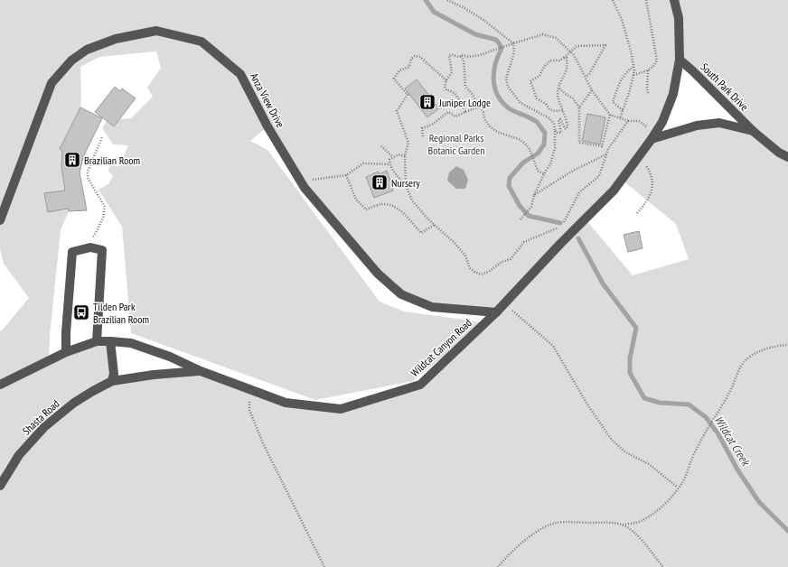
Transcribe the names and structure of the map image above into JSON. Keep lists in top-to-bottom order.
{
  "streets": {
    "street": [
      "South Park Drive",
      "Anza View Drive",
      "Wildcat Canyon Road",
      "Shasta Road"
    ]
  },
  "crossings": [
    ["South Park Drive", "Wildcat Canyon Road"],
    ["Anza View Drive", "Wildcat Canyon Road"],
    ["Wildcat Canyon Road", "Shasta Road"]
  ],
  "water": ["Wildcat Creek"],
  "parks": ["Regional Parks Botanic Garden"],
  "places": {
    "building": ["Juniper Lodge", "Brazilian Room", "Nursery"],
    "bus stop": ["Tilden Park Brazilian Room"]
  }
}
